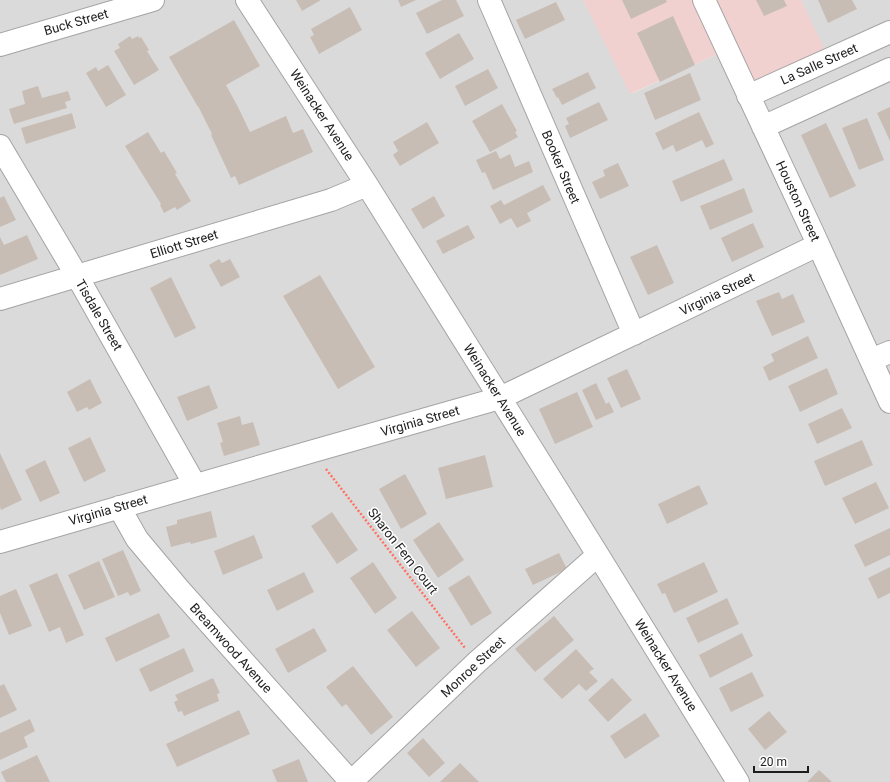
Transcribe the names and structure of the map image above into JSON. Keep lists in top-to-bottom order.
{
  "streets": {
    "street": [
      "Buck Street",
      "La Salle Street",
      "Weinacker Avenue",
      "Booker Street",
      "Houston Street",
      "Elliott Street",
      "Virginia Street",
      "Tisdale Street",
      "Breamwood Avenue",
      "Monroe Street"
    ],
    "path": ["Sharon Fern Court"]
  },
  "crossings": [
    ["La Salle Street", "Houston Street"],
    ["Weinacker Avenue", "Elliott Street"],
    ["Weinacker Avenue", "Virginia Street"],
    ["Weinacker Avenue", "Monroe Street"],
    ["Booker Street", "Virginia Street"],
    ["Houston Street", "Virginia Street"],
    ["Elliott Street", "Tisdale Street"],
    ["Virginia Street", "Tisdale Street"],
    ["Virginia Street", "Sharon Fern Court"],
    ["Virginia Street", "Breamwood Avenue"],
    ["Sharon Fern Court", "Monroe Street"],
    ["Breamwood Avenue", "Monroe Street"]
  ],
  "scale_bar": "20 m"
}
